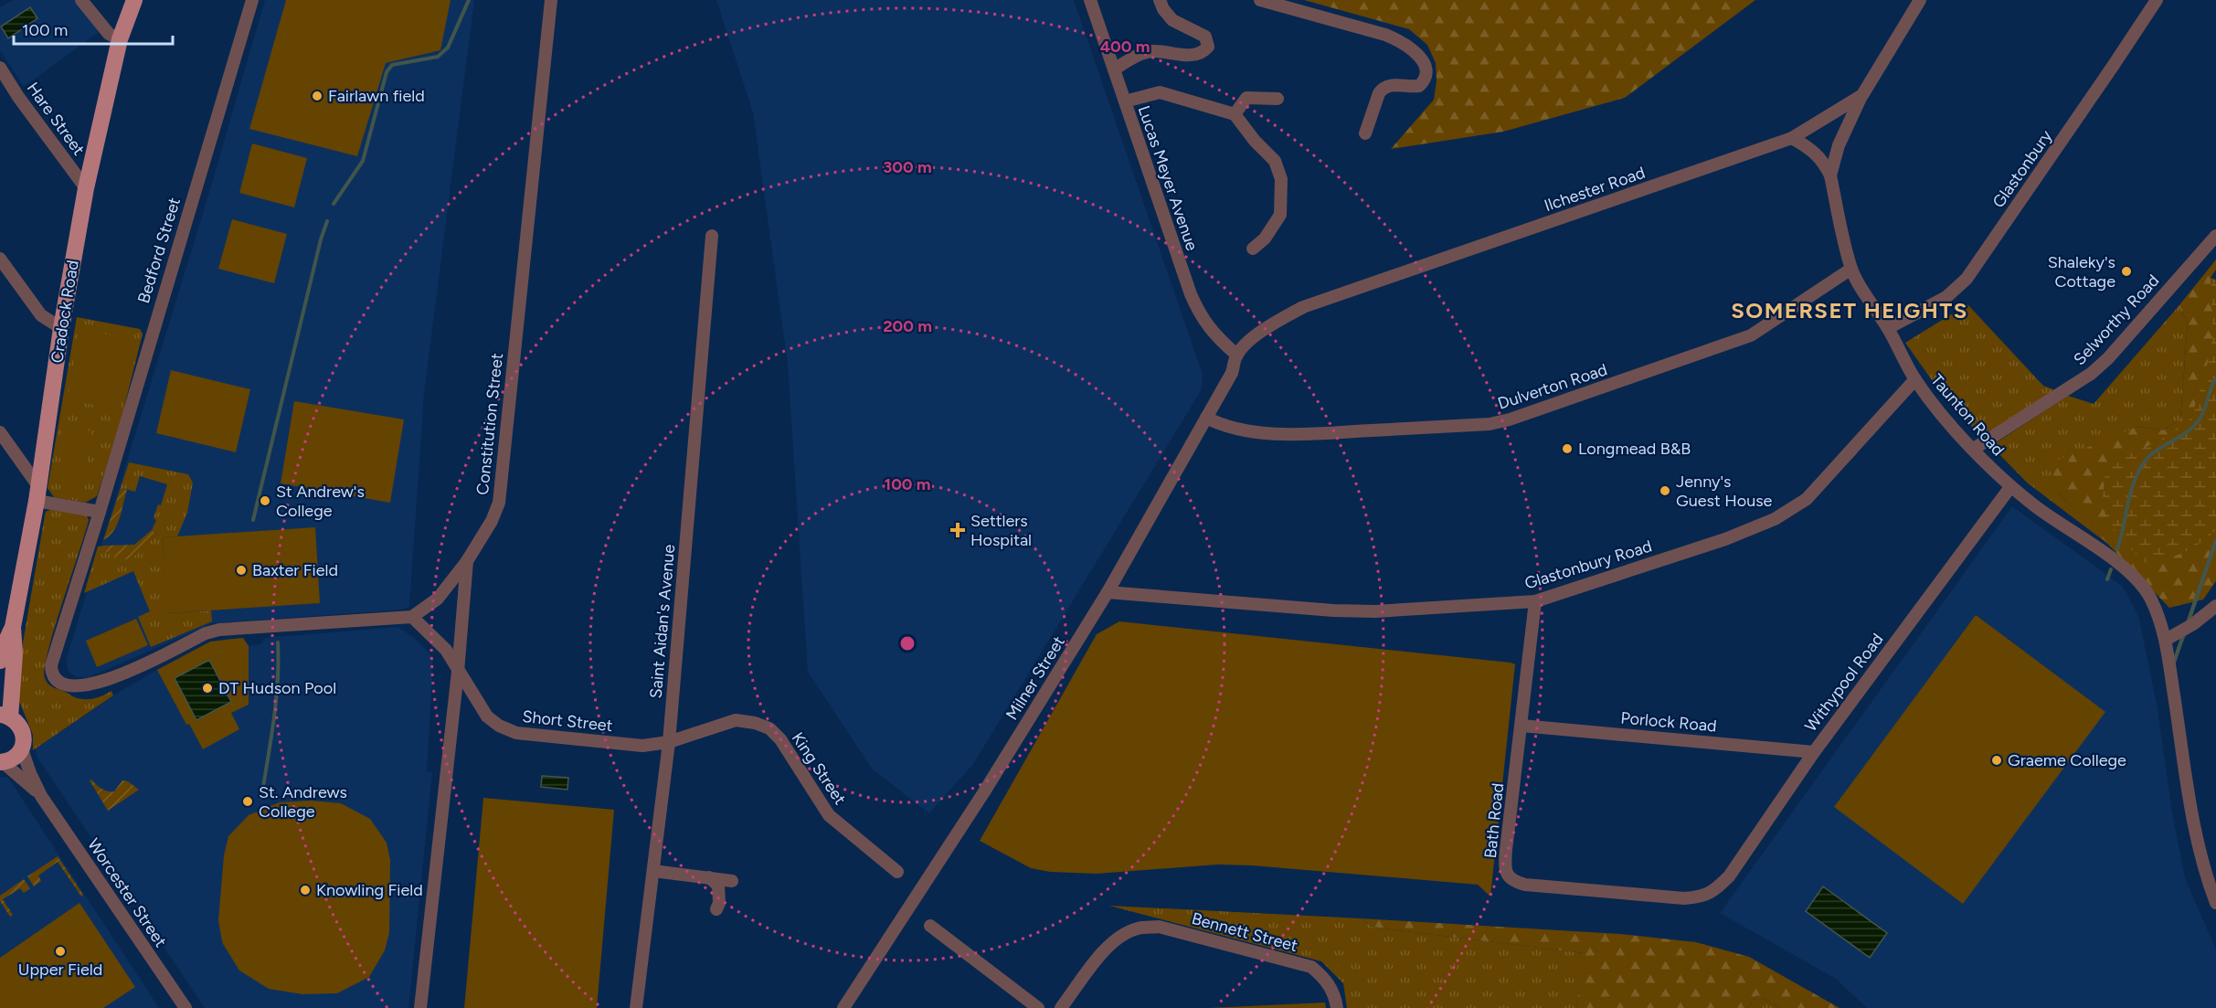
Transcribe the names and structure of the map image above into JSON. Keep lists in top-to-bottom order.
{
  "streets": {
    "main road": ["Cradock Road"],
    "street": [
      "Hare Street",
      "Glastonbury",
      "Lucas Meyer Avenue",
      "Ilchester Road",
      "Bedford Street",
      "Selworthy Road",
      "Dulverton Road",
      "Taunton Road",
      "Constitution Street",
      "Glastonbury Road",
      "Saint Aidan's Avenue",
      "Milner Street",
      "Withypool Road",
      "Short Street",
      "Porlock Road",
      "King Street",
      "Bath Road",
      "Worcester Street",
      "Bennett Street"
    ]
  },
  "crossings": [
    ["Hare Street", "Cradock Road"],
    ["Glastonbury", "Taunton Road"],
    ["Lucas Meyer Avenue", "Ilchester Road"],
    ["Lucas Meyer Avenue", "Milner Street"],
    ["Ilchester Road", "Taunton Road"],
    ["Ilchester Road", "Milner Street"],
    ["Bedford Street", "Short Street"],
    ["Selworthy Road", "Taunton Road"],
    ["Dulverton Road", "Taunton Road"],
    ["Dulverton Road", "Milner Street"],
    ["Taunton Road", "Glastonbury Road"],
    ["Taunton Road", "Withypool Road"],
    ["Constitution Street", "Short Street"],
    ["Glastonbury Road", "Milner Street"],
    ["Glastonbury Road", "Bath Road"],
    ["Saint Aidan's Avenue", "Short Street"],
    ["Saint Aidan's Avenue", "King Street"],
    ["Withypool Road", "Porlock Road"],
    ["Withypool Road", "Bath Road"],
    ["Short Street", "King Street"],
    ["Porlock Road", "Bath Road"]
  ],
  "districts": ["SOMERSET HEIGHTS"],
  "places": {
    "other": [
      "Fairlawn field",
      "Shaleky's Cottage",
      "Longmead B&B",
      "Jenny's Guest House",
      "St Andrew's College",
      "Baxter Field",
      "DT Hudson Pool",
      "Graeme College",
      "St. Andrews College",
      "Knowling Field",
      "Upper Field"
    ],
    "health": ["Settlers Hospital"]
  },
  "scale_bar": "100 m",
  "rings": [
    "400 m",
    "300 m",
    "200 m",
    "100 m"
  ]
}
